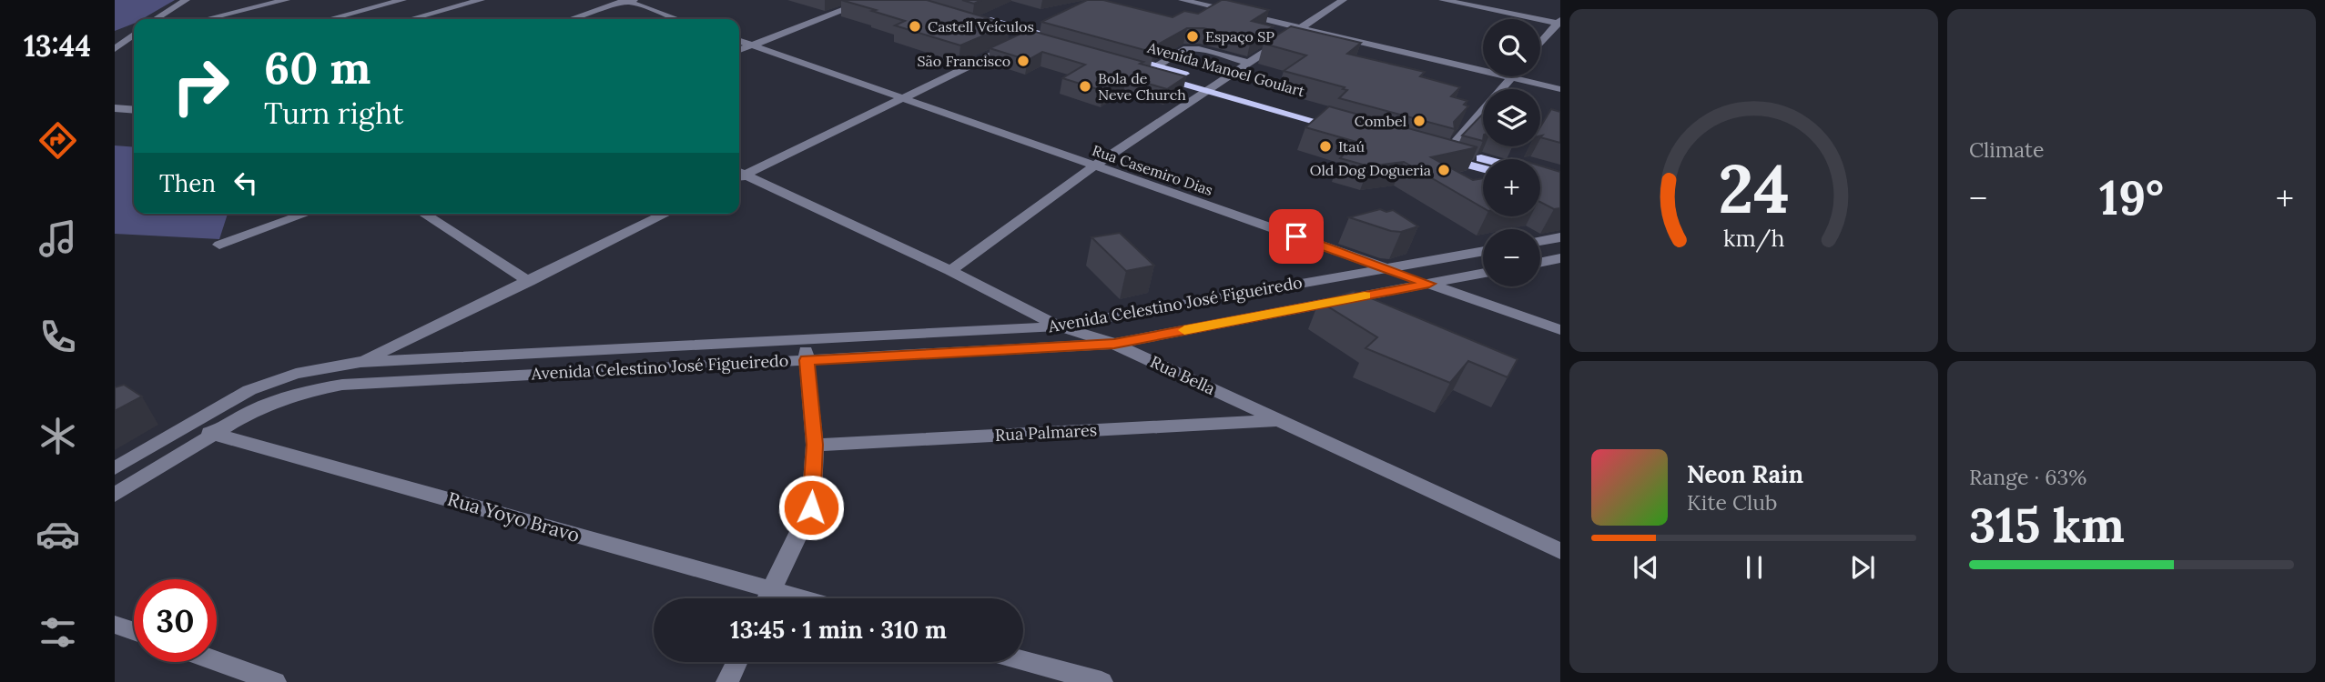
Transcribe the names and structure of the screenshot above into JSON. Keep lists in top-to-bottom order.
{
  "streets": {
    "main road": ["Avenida Manoel Goulart"],
    "street": [
      "Rua Casemiro Dias",
      "Avenida Celestino José Figueiredo",
      "Rua Bella",
      "Rua Palmares",
      "Rua Yoyo Bravo"
    ]
  },
  "crossings": [
    ["Rua Casemiro Dias", "Avenida Celestino José Figueiredo"],
    ["Avenida Celestino José Figueiredo", "Rua Bella"],
    ["Avenida Celestino José Figueiredo", "Rua Yoyo Bravo"],
    ["Rua Bella", "Rua Palmares"]
  ],
  "places": [
    "Castell Veículos",
    "Espaço SP",
    "São Francisco",
    "Bola de Neve Church",
    "Combel",
    "Itaú",
    "Old Dog Dogueria"
  ],
  "page": {
    "tabs": "13:44",
    "tile": [
      "Climate",
      ["Range · 63%", "315 km"]
    ],
    "map_buttons": ["+", "−"],
    "turn": ["60 m", "Turn right"],
    "then": "Then",
    "heat": ["−", "19°", "+"],
    "song": ["Neon Rain", "Kite Club"],
    "limit": "30",
    "trip": "13:45 · 1 min · 310 m",
    "gauge": ["24", "km/h"]
  }
}
